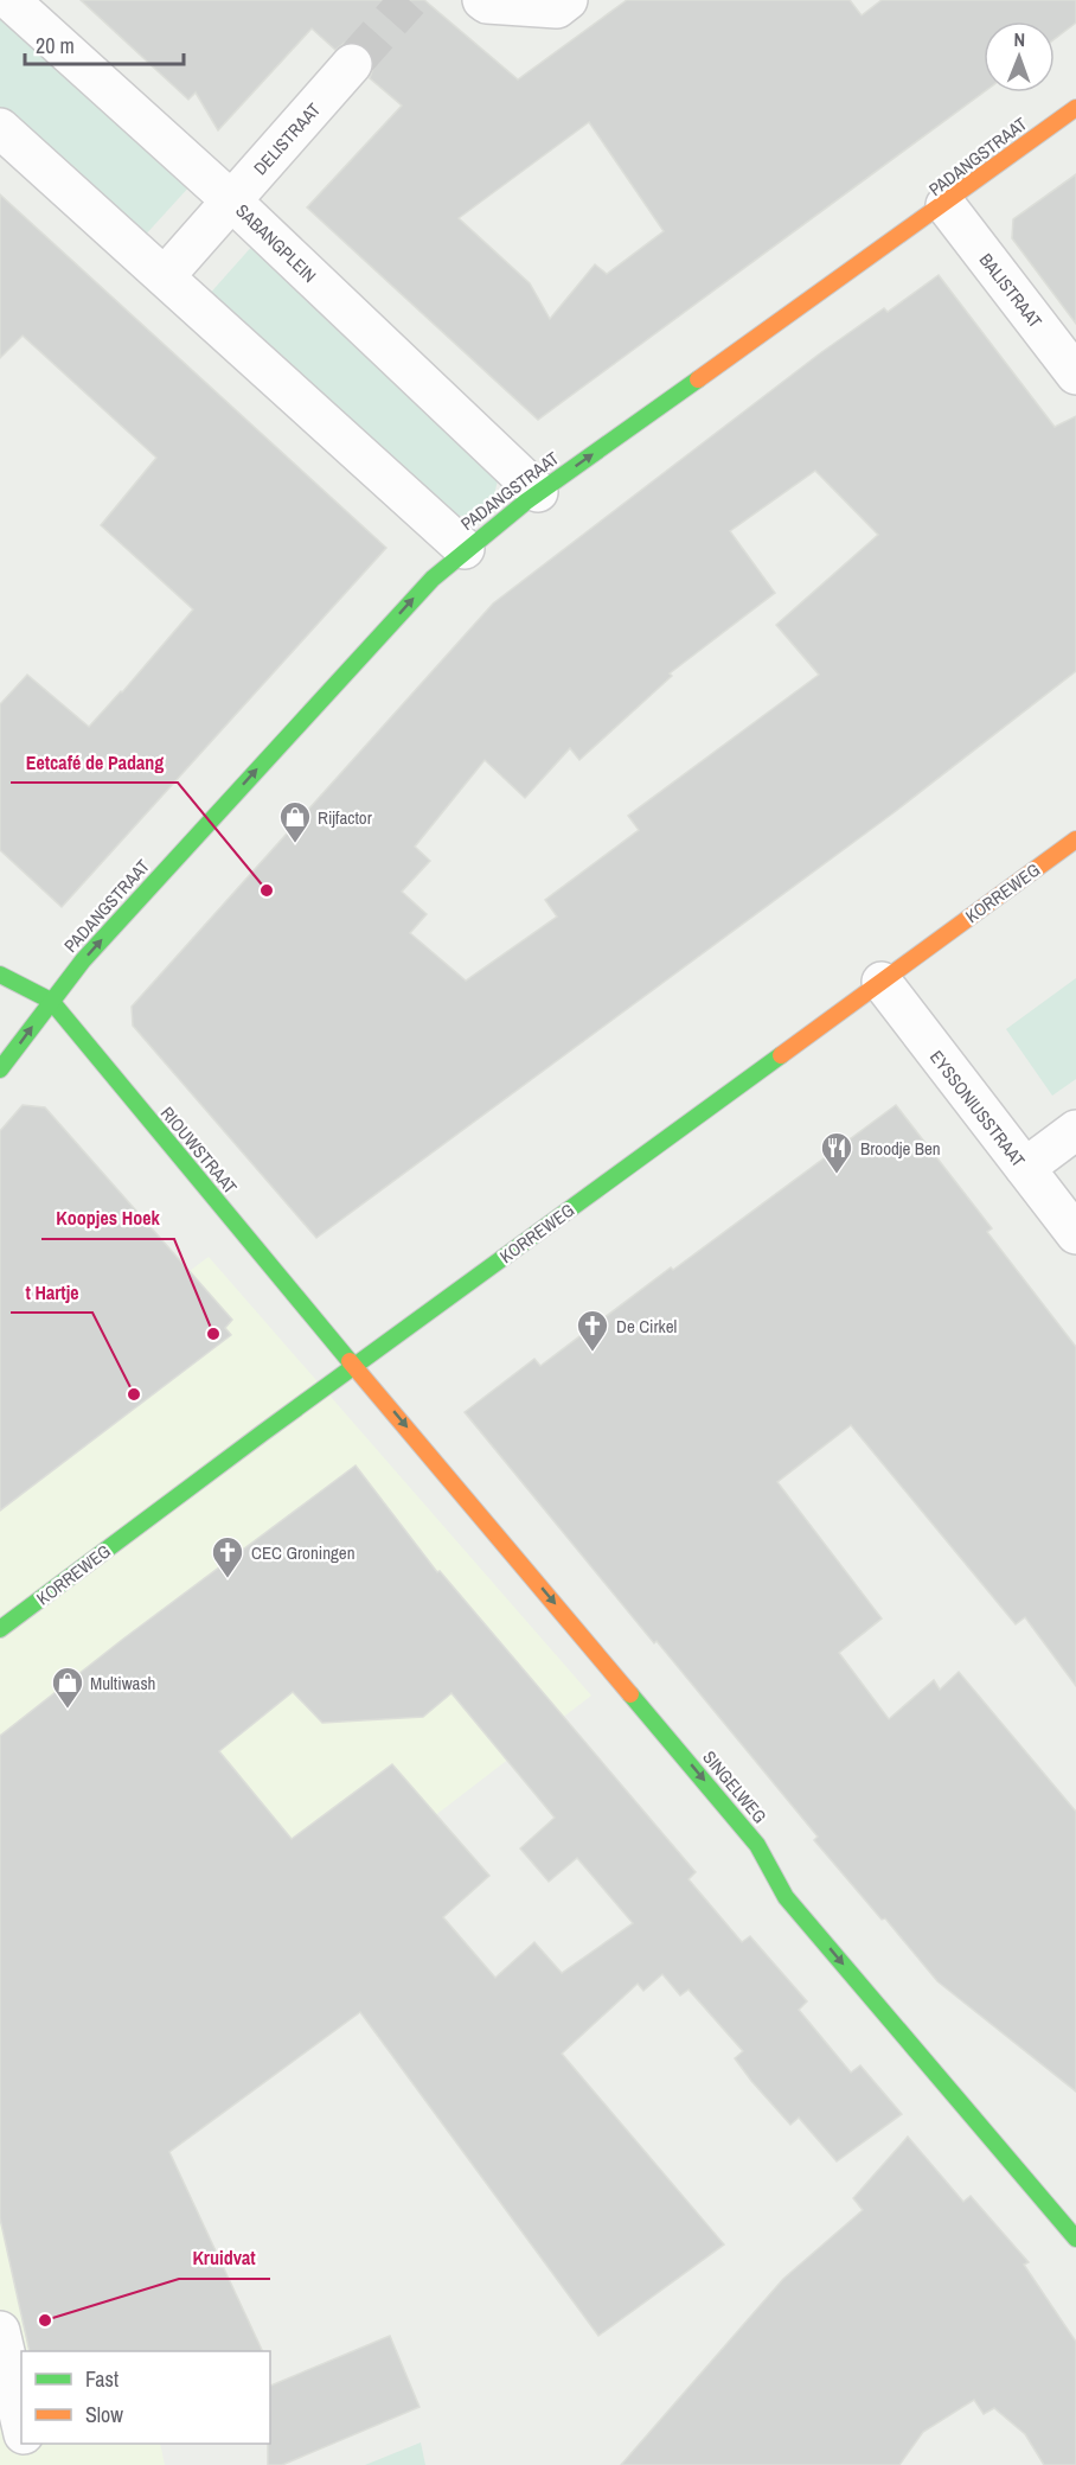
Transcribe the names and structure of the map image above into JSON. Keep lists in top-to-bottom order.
{
  "streets": {
    "street": [
      "DELISTRAAT",
      "PADANGSTRAAT",
      "SABANGPLEIN",
      "BALISTRAAT",
      "KORREWEG",
      "EYSSONIUSSTRAAT",
      "RIOUWSTRAAT",
      "SINGELWEG"
    ]
  },
  "crossings": [
    ["DELISTRAAT", "SABANGPLEIN"],
    ["PADANGSTRAAT", "SABANGPLEIN"],
    ["PADANGSTRAAT", "BALISTRAAT"],
    ["PADANGSTRAAT", "RIOUWSTRAAT"],
    ["KORREWEG", "EYSSONIUSSTRAAT"],
    ["KORREWEG", "RIOUWSTRAAT"],
    ["KORREWEG", "SINGELWEG"],
    ["RIOUWSTRAAT", "SINGELWEG"]
  ],
  "one_way": ["PADANGSTRAAT", "SINGELWEG"],
  "places": {
    "shop": ["Rijfactor", "Multiwash"],
    "other": [
      "Eetcafé de Padang",
      "Koopjes Hoek",
      "t Hartje",
      "Kruidvat"
    ],
    "restaurant": ["Broodje Ben"],
    "church": ["De Cirkel", "CEC Groningen"]
  },
  "legend": ["Fast", "Slow"],
  "scale_bar": "20 m",
  "north": "top"
}
